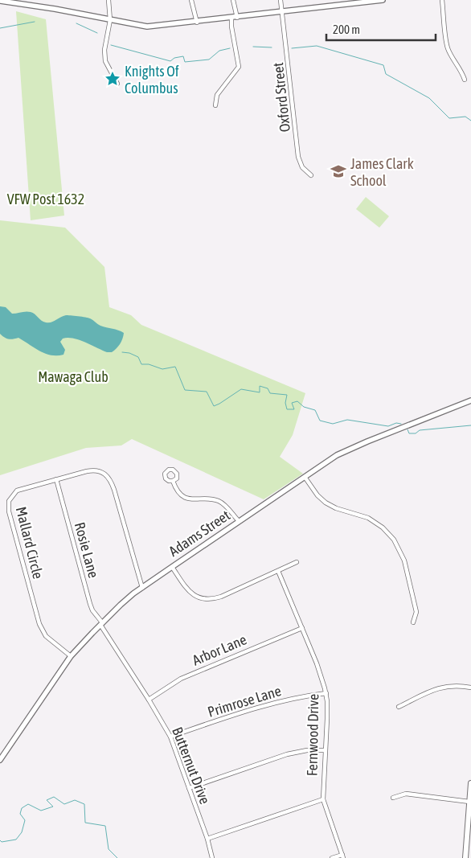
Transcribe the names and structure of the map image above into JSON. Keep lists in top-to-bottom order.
{
  "streets": {
    "street": [
      "Oxford Street",
      "Adams Street",
      "Mallard Circle",
      "Rosie Lane",
      "Arbor Lane",
      "Primrose Lane",
      "Fernwood Drive",
      "Butternut Drive"
    ]
  },
  "crossings": [
    ["Adams Street", "Mallard Circle"],
    ["Adams Street", "Rosie Lane"],
    ["Adams Street", "Butternut Drive"],
    ["Mallard Circle", "Rosie Lane"],
    ["Rosie Lane", "Butternut Drive"],
    ["Arbor Lane", "Fernwood Drive"],
    ["Arbor Lane", "Butternut Drive"],
    ["Primrose Lane", "Fernwood Drive"],
    ["Primrose Lane", "Butternut Drive"]
  ],
  "parks": ["VFW Post 1632", "Mawaga Club"],
  "places": {
    "place": ["Knights Of Columbus"],
    "school or university": ["James Clark School"]
  },
  "scale_bar": "200 m"
}
